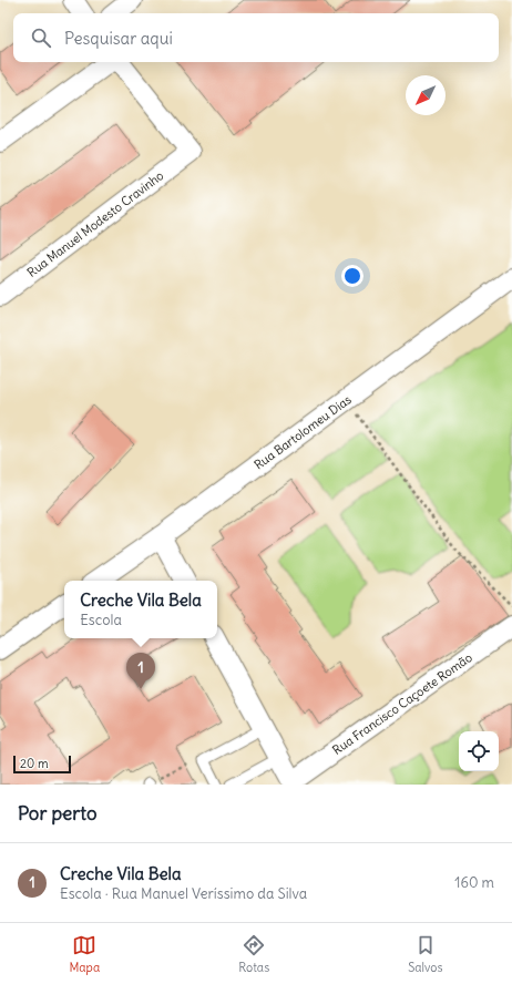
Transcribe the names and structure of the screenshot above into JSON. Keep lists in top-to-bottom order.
{
  "streets": {
    "street": ["Rua Manuel Modesto Cravinho", "Rua Bartolomeu Dias", "Rua Francisco Caçoete Romão"]
  },
  "scale_bar": "20 m",
  "north": "bottom left",
  "page": {
    "search": "Pesquisar aqui",
    "popup": ["Creche Vila Bela", "Escola"],
    "pins": "1",
    "scale": "20 m",
    "heading": "Por perto",
    "list": [
      {
        "mark": "1",
        "name": "Creche Vila Bela",
        "note": "Escola · Rua Manuel Veríssimo da Silva",
        "value": "160 m"
      }
    ],
    "nav": ["Mapa", "Rotas", "Salvos"]
  }
}
